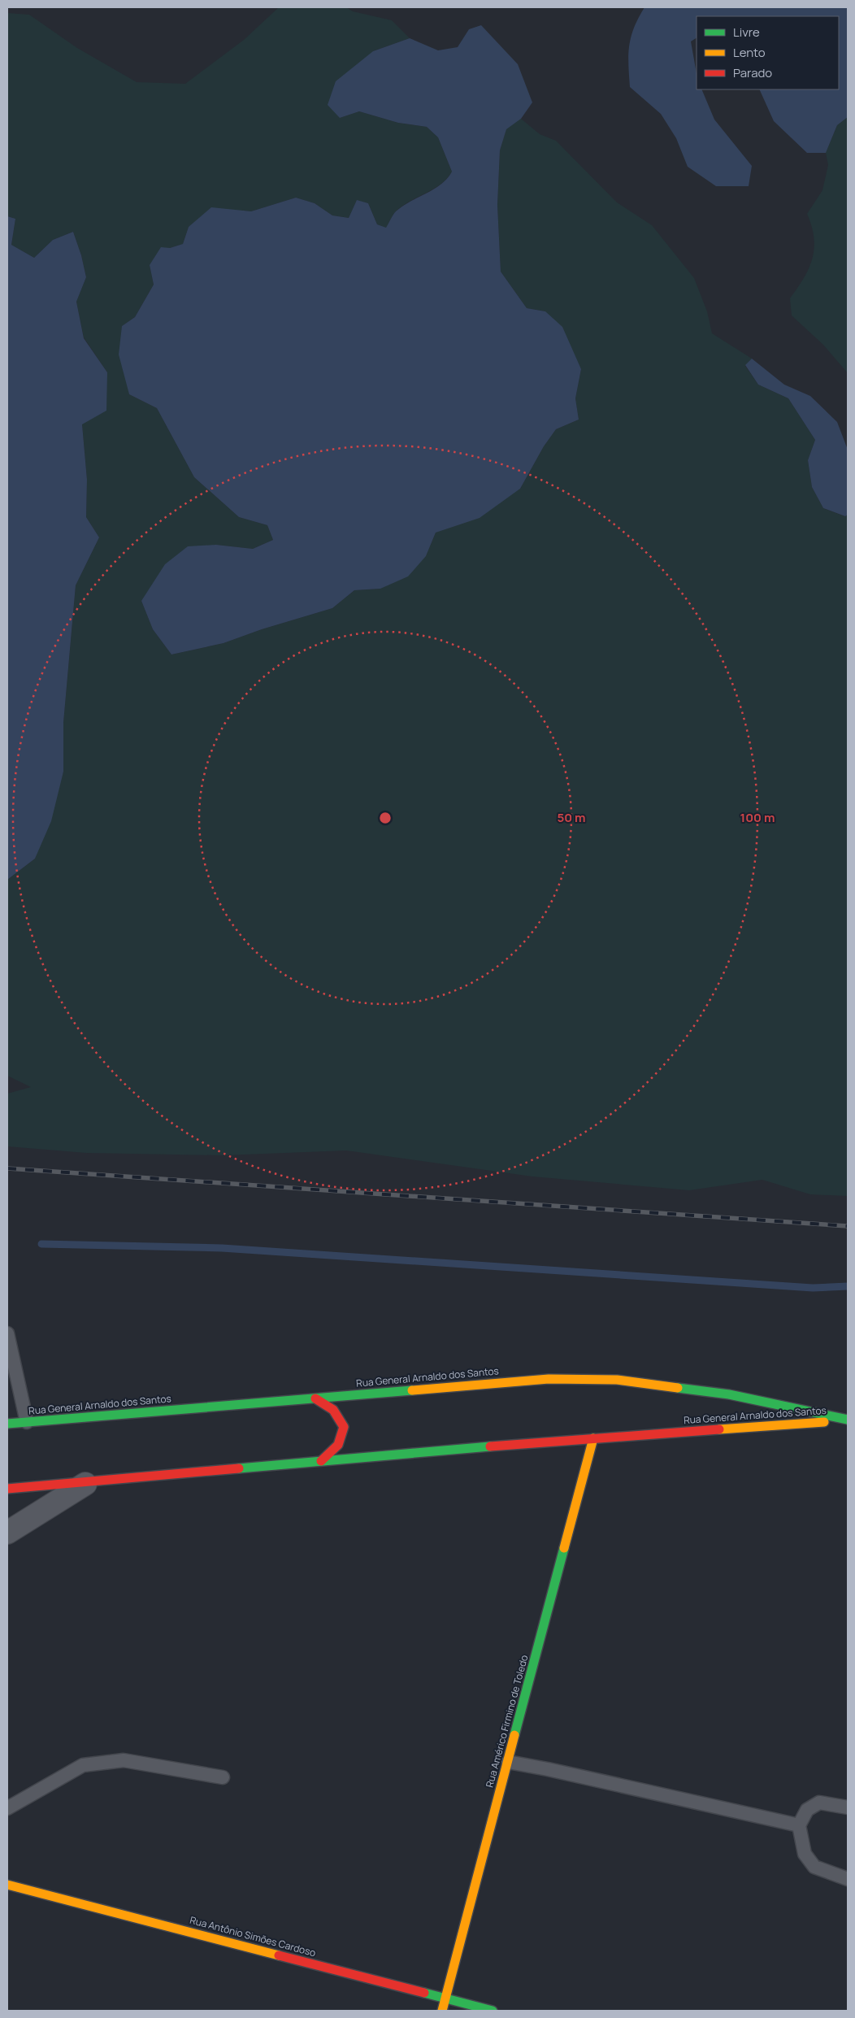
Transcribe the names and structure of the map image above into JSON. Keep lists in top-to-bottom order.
{
  "streets": {
    "street": ["Rua General Arnaldo dos Santos", "Rua Américo Firmino de Toledo", "Rua Antônio Simões Cardoso"]
  },
  "crossings": [
    ["Rua General Arnaldo dos Santos", "Rua Américo Firmino de Toledo"],
    ["Rua Américo Firmino de Toledo", "Rua Antônio Simões Cardoso"]
  ],
  "legend": ["Livre", "Lento", "Parado"],
  "rings": ["50 m", "100 m"]
}
